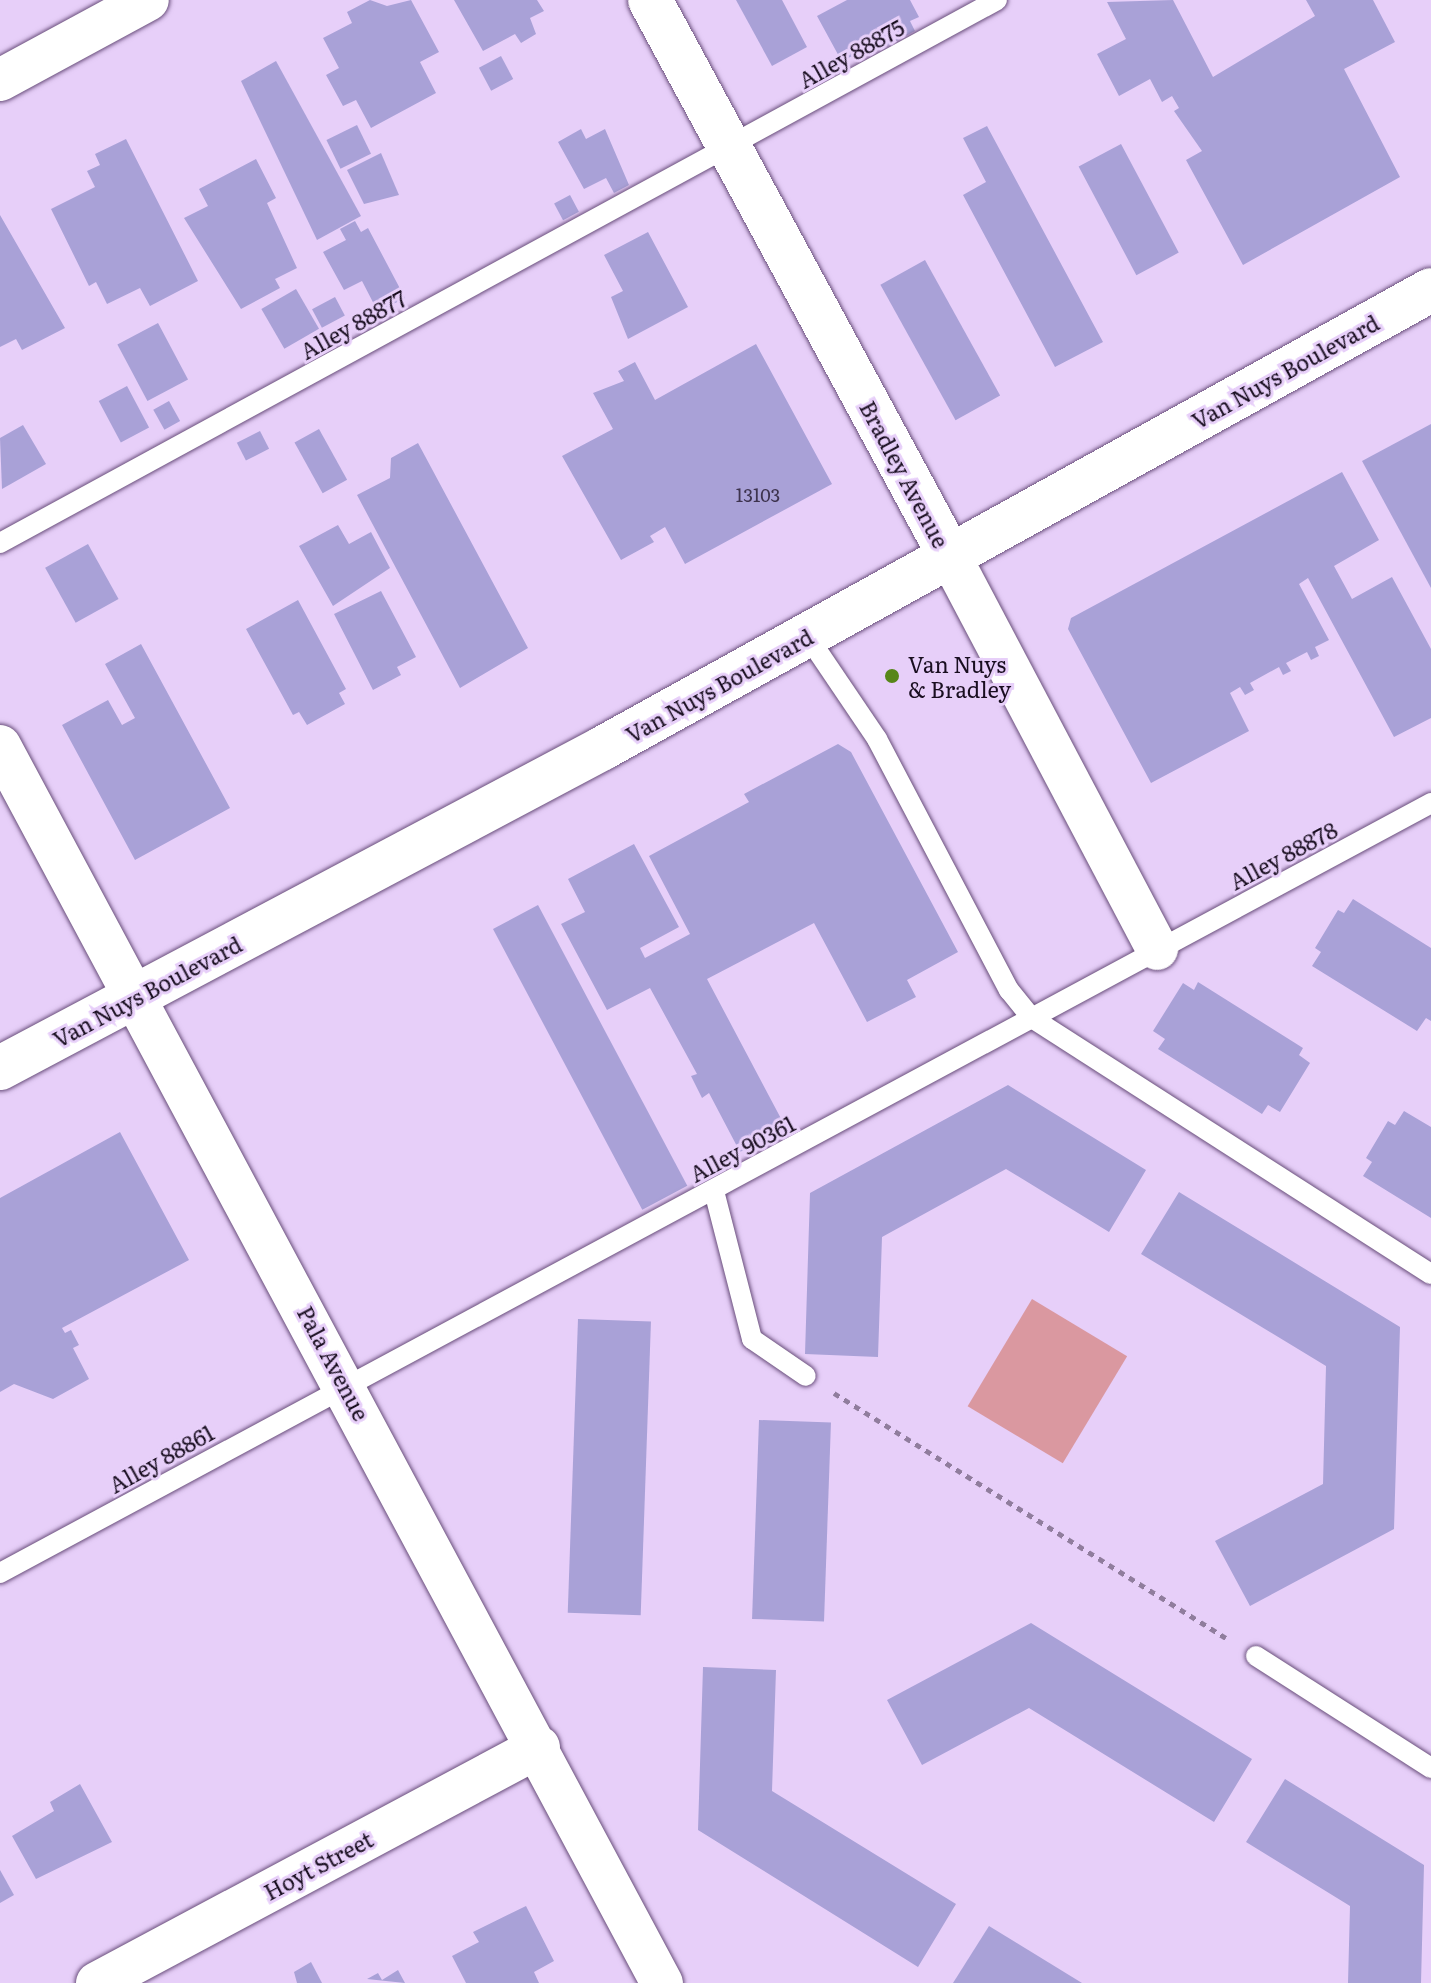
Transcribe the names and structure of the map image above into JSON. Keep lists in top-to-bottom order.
{
  "streets": {
    "main road": ["Van Nuys Boulevard", "Bradley Avenue"],
    "street": ["Pala Avenue", "Hoyt Street"],
    "lane": [
      "Alley 88875",
      "Alley 88877",
      "Alley 88878",
      "Alley 90361",
      "Alley 88861"
    ]
  },
  "crossings": [
    ["Alley 88875", "Alley 88877"],
    ["Alley 88875", "Bradley Avenue"],
    ["Alley 88877", "Bradley Avenue"],
    ["Van Nuys Boulevard", "Bradley Avenue"],
    ["Van Nuys Boulevard", "Pala Avenue"],
    ["Bradley Avenue", "Alley 88878"],
    ["Bradley Avenue", "Alley 90361"],
    ["Alley 88878", "Alley 90361"],
    ["Alley 90361", "Pala Avenue"],
    ["Alley 90361", "Alley 88861"],
    ["Pala Avenue", "Alley 88861"],
    ["Pala Avenue", "Hoyt Street"]
  ],
  "places": ["Van Nuys & Bradley"],
  "house_numbers": ["13103"]
}
